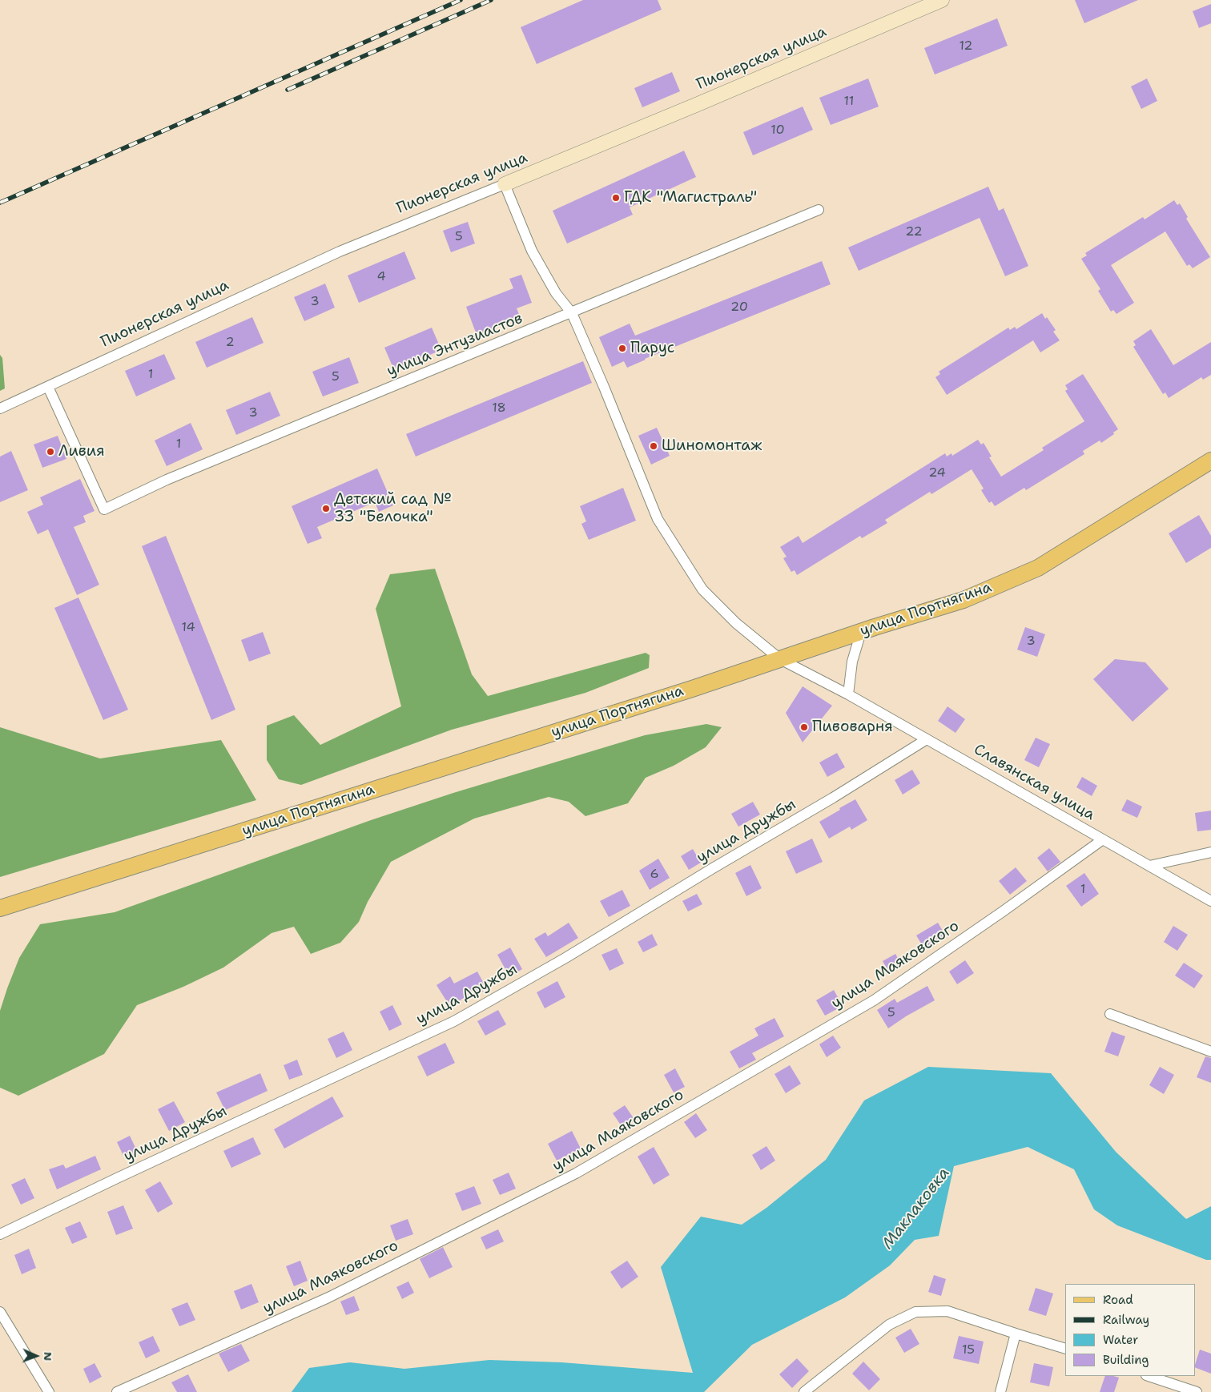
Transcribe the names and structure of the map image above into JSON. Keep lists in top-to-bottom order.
{
  "streets": {
    "main road": ["улица Портнягина"],
    "street": [
      "Пионерская улица",
      "улица Энтузиастов",
      "Славянская улица",
      "улица Дружбы",
      "улица Маяковского"
    ]
  },
  "crossings": [
    ["Пионерская улица", "улица Энтузиастов"],
    ["Пионерская улица", "Славянская улица"],
    ["улица Энтузиастов", "Славянская улица"],
    ["улица Портнягина", "Славянская улица"],
    ["Славянская улица", "улица Дружбы"],
    ["Славянская улица", "улица Маяковского"]
  ],
  "water": ["Маклаковка"],
  "places": [
    "ГДК \"Магистраль\"",
    "Парус",
    "Шиномонтаж",
    "Ливия",
    "Детский сад № 33 \"Белочка\"",
    "Пивоварня"
  ],
  "house_numbers": [
    "12",
    "11",
    "10",
    "22",
    "5",
    "4",
    "3",
    "20",
    "2",
    "1",
    "5",
    "18",
    "3",
    "1",
    "24",
    "14",
    "3",
    "6",
    "1",
    "5",
    "15"
  ],
  "legend": [
    "Road",
    "Railway",
    "Water",
    "Building"
  ],
  "north": "right"
}
